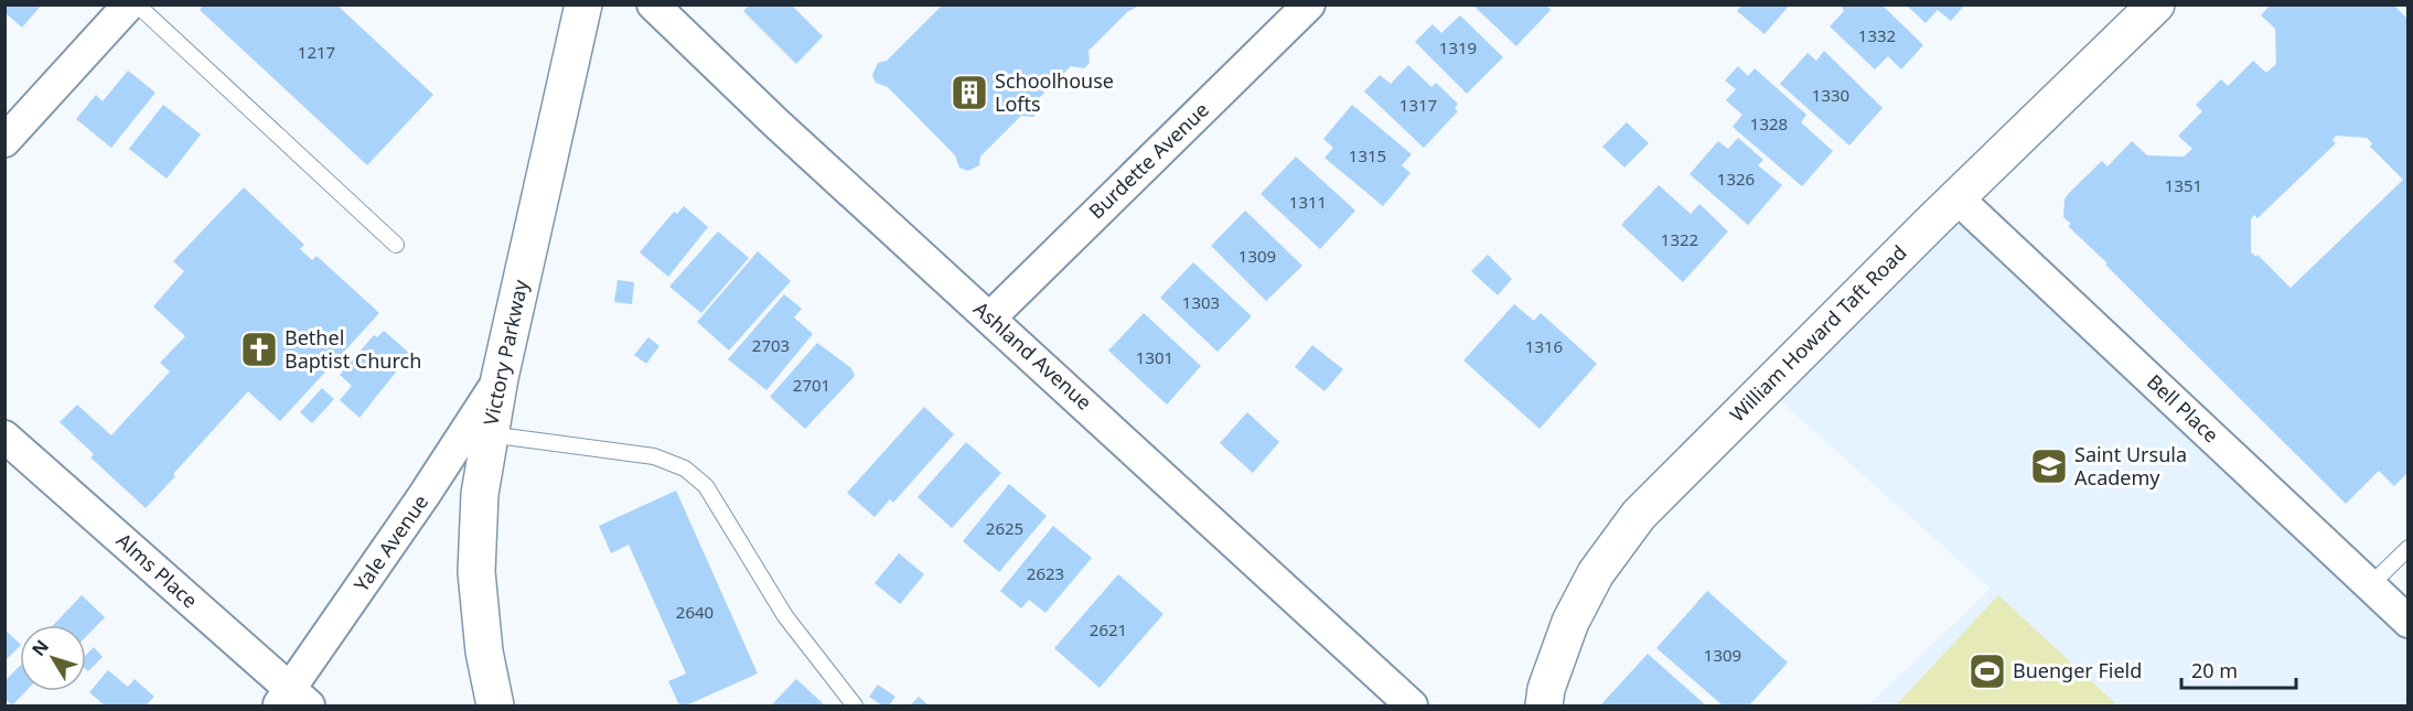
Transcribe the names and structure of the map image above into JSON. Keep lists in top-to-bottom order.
{
  "streets": {
    "street": [
      "Burdette Avenue",
      "William Howard Taft Road",
      "Victory Parkway",
      "Ashland Avenue",
      "Bell Place",
      "Yale Avenue",
      "Alms Place"
    ]
  },
  "crossings": [
    ["Burdette Avenue", "Ashland Avenue"],
    ["William Howard Taft Road", "Bell Place"],
    ["Victory Parkway", "Yale Avenue"],
    ["Yale Avenue", "Alms Place"]
  ],
  "places": {
    "building": ["Schoolhouse Lofts"],
    "church": ["Bethel Baptist Church"],
    "school or university": ["Saint Ursula Academy"],
    "sports": ["Buenger Field"]
  },
  "house_numbers": [
    "1332",
    "1319",
    "1217",
    "1330",
    "1317",
    "1328",
    "1315",
    "1326",
    "1351",
    "1311",
    "1322",
    "1309",
    "1303",
    "2703",
    "1316",
    "1301",
    "2701",
    "2625",
    "2623",
    "2640",
    "2621",
    "1309"
  ],
  "scale_bar": "20 m",
  "north": "top left"
}
